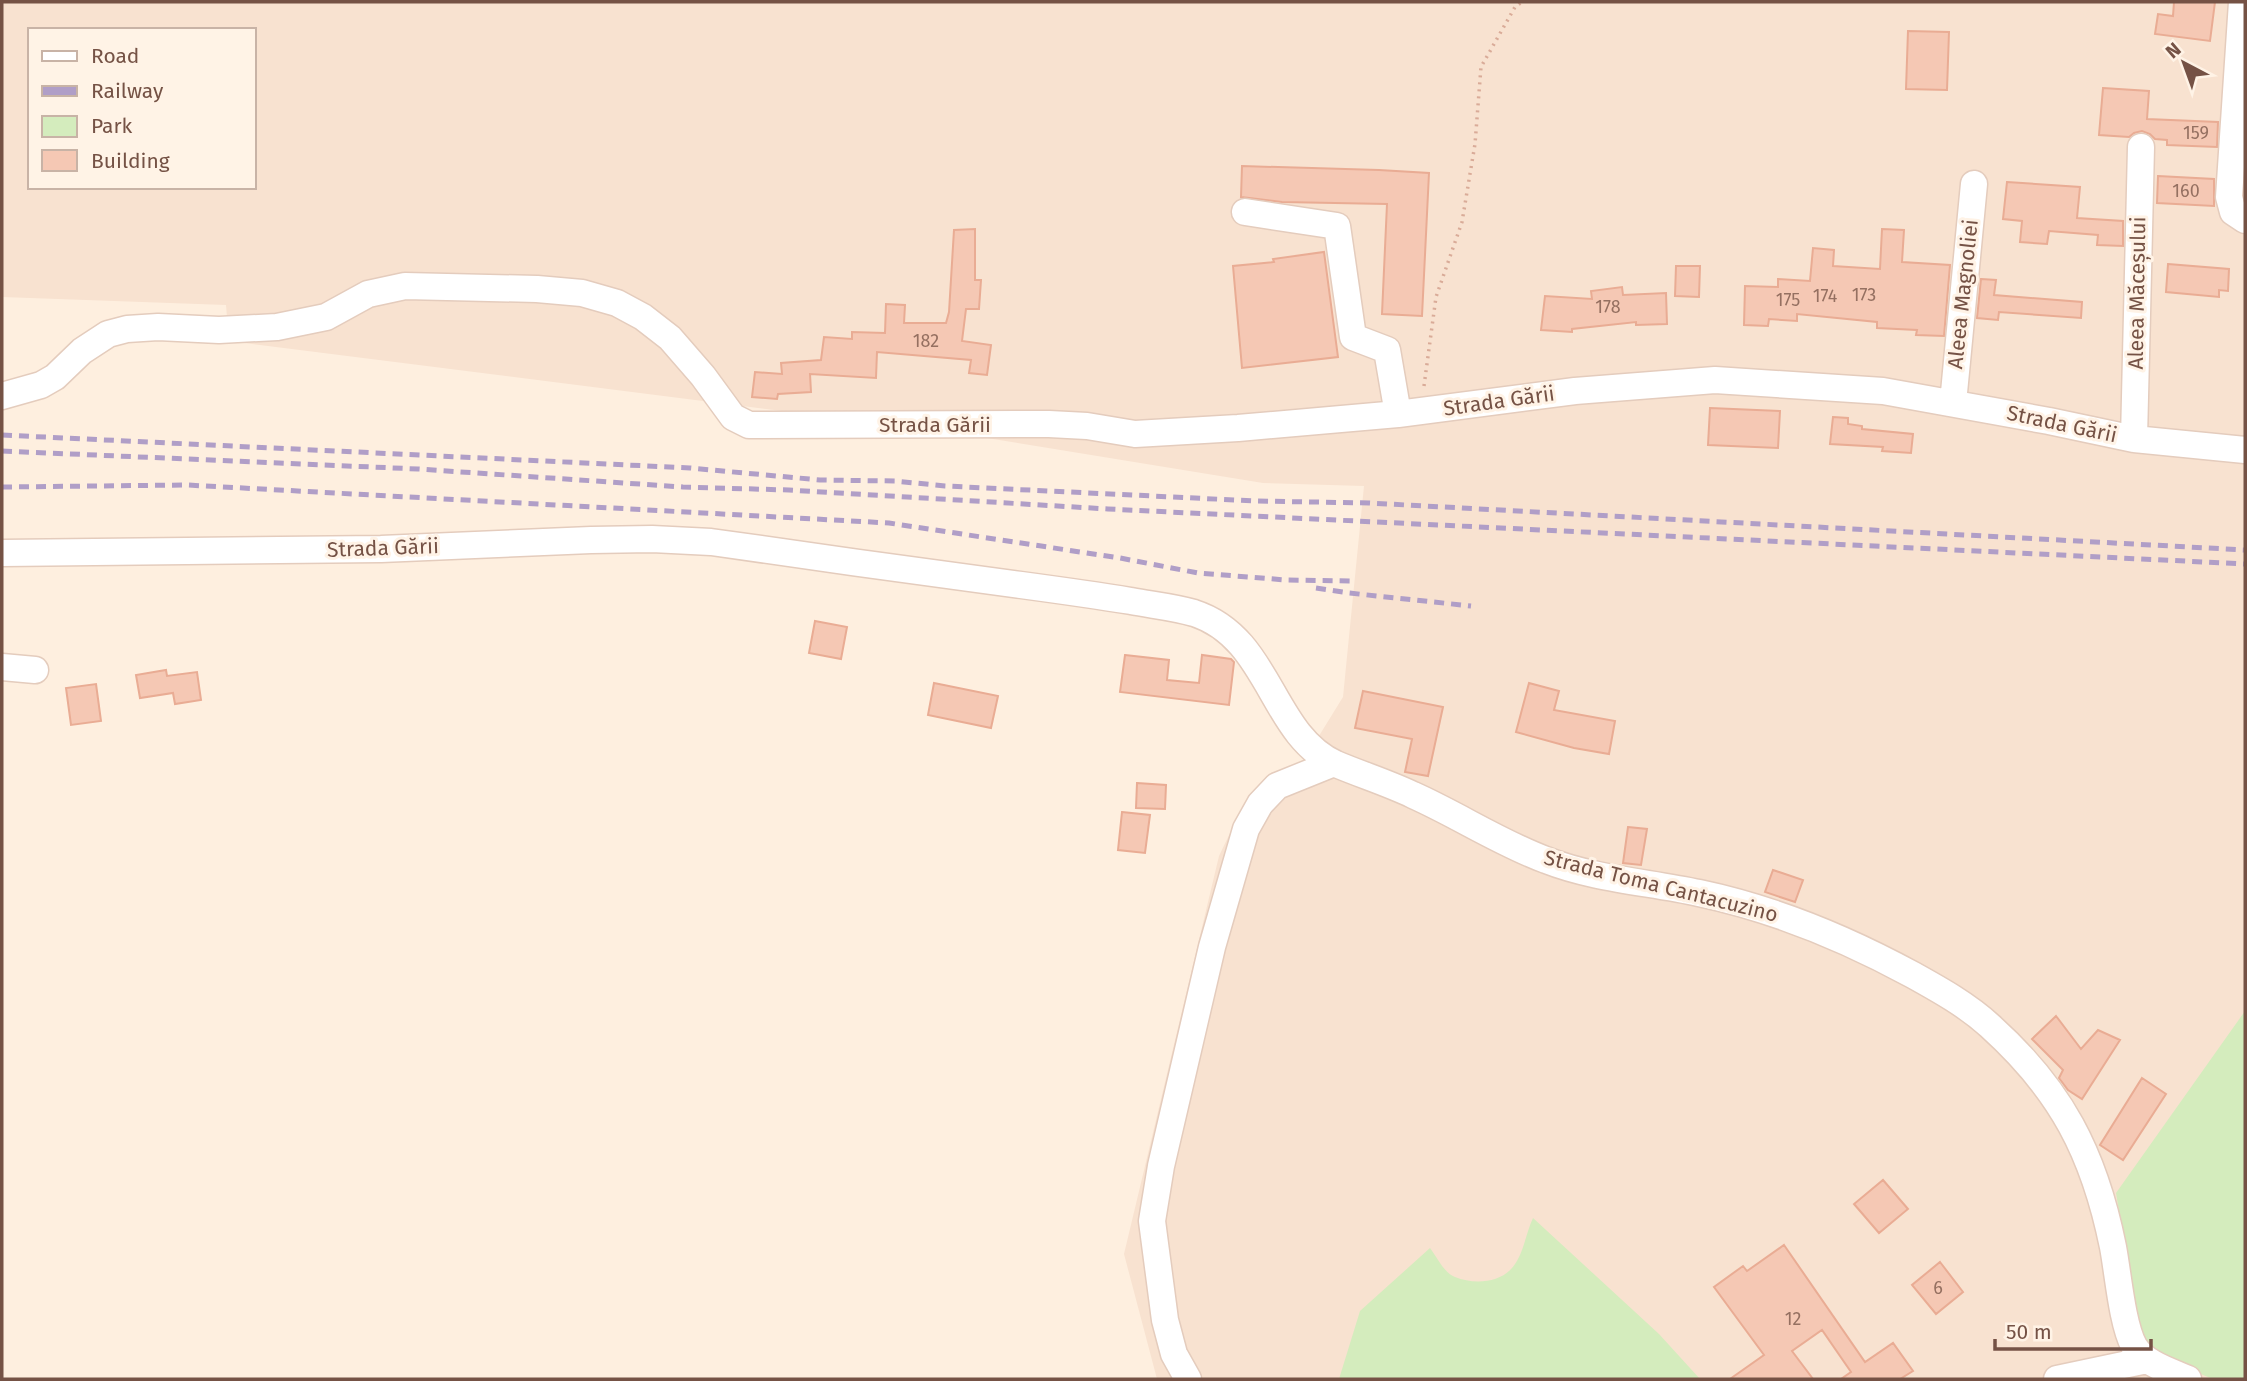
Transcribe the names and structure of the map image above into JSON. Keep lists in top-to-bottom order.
{
  "streets": {
    "street": [
      "Aleea Măceșului",
      "Aleea Magnoliei",
      "Strada Gării",
      "Strada Toma Cantacuzino"
    ]
  },
  "crossings": [
    ["Aleea Măceșului", "Strada Gării"],
    ["Aleea Magnoliei", "Strada Gării"],
    ["Strada Gării", "Strada Toma Cantacuzino"]
  ],
  "house_numbers": [
    "159",
    "160",
    "173",
    "174",
    "175",
    "178",
    "182",
    "6",
    "12"
  ],
  "legend": [
    "Road",
    "Railway",
    "Park",
    "Building"
  ],
  "scale_bar": "50 m",
  "north": "top left"
}
